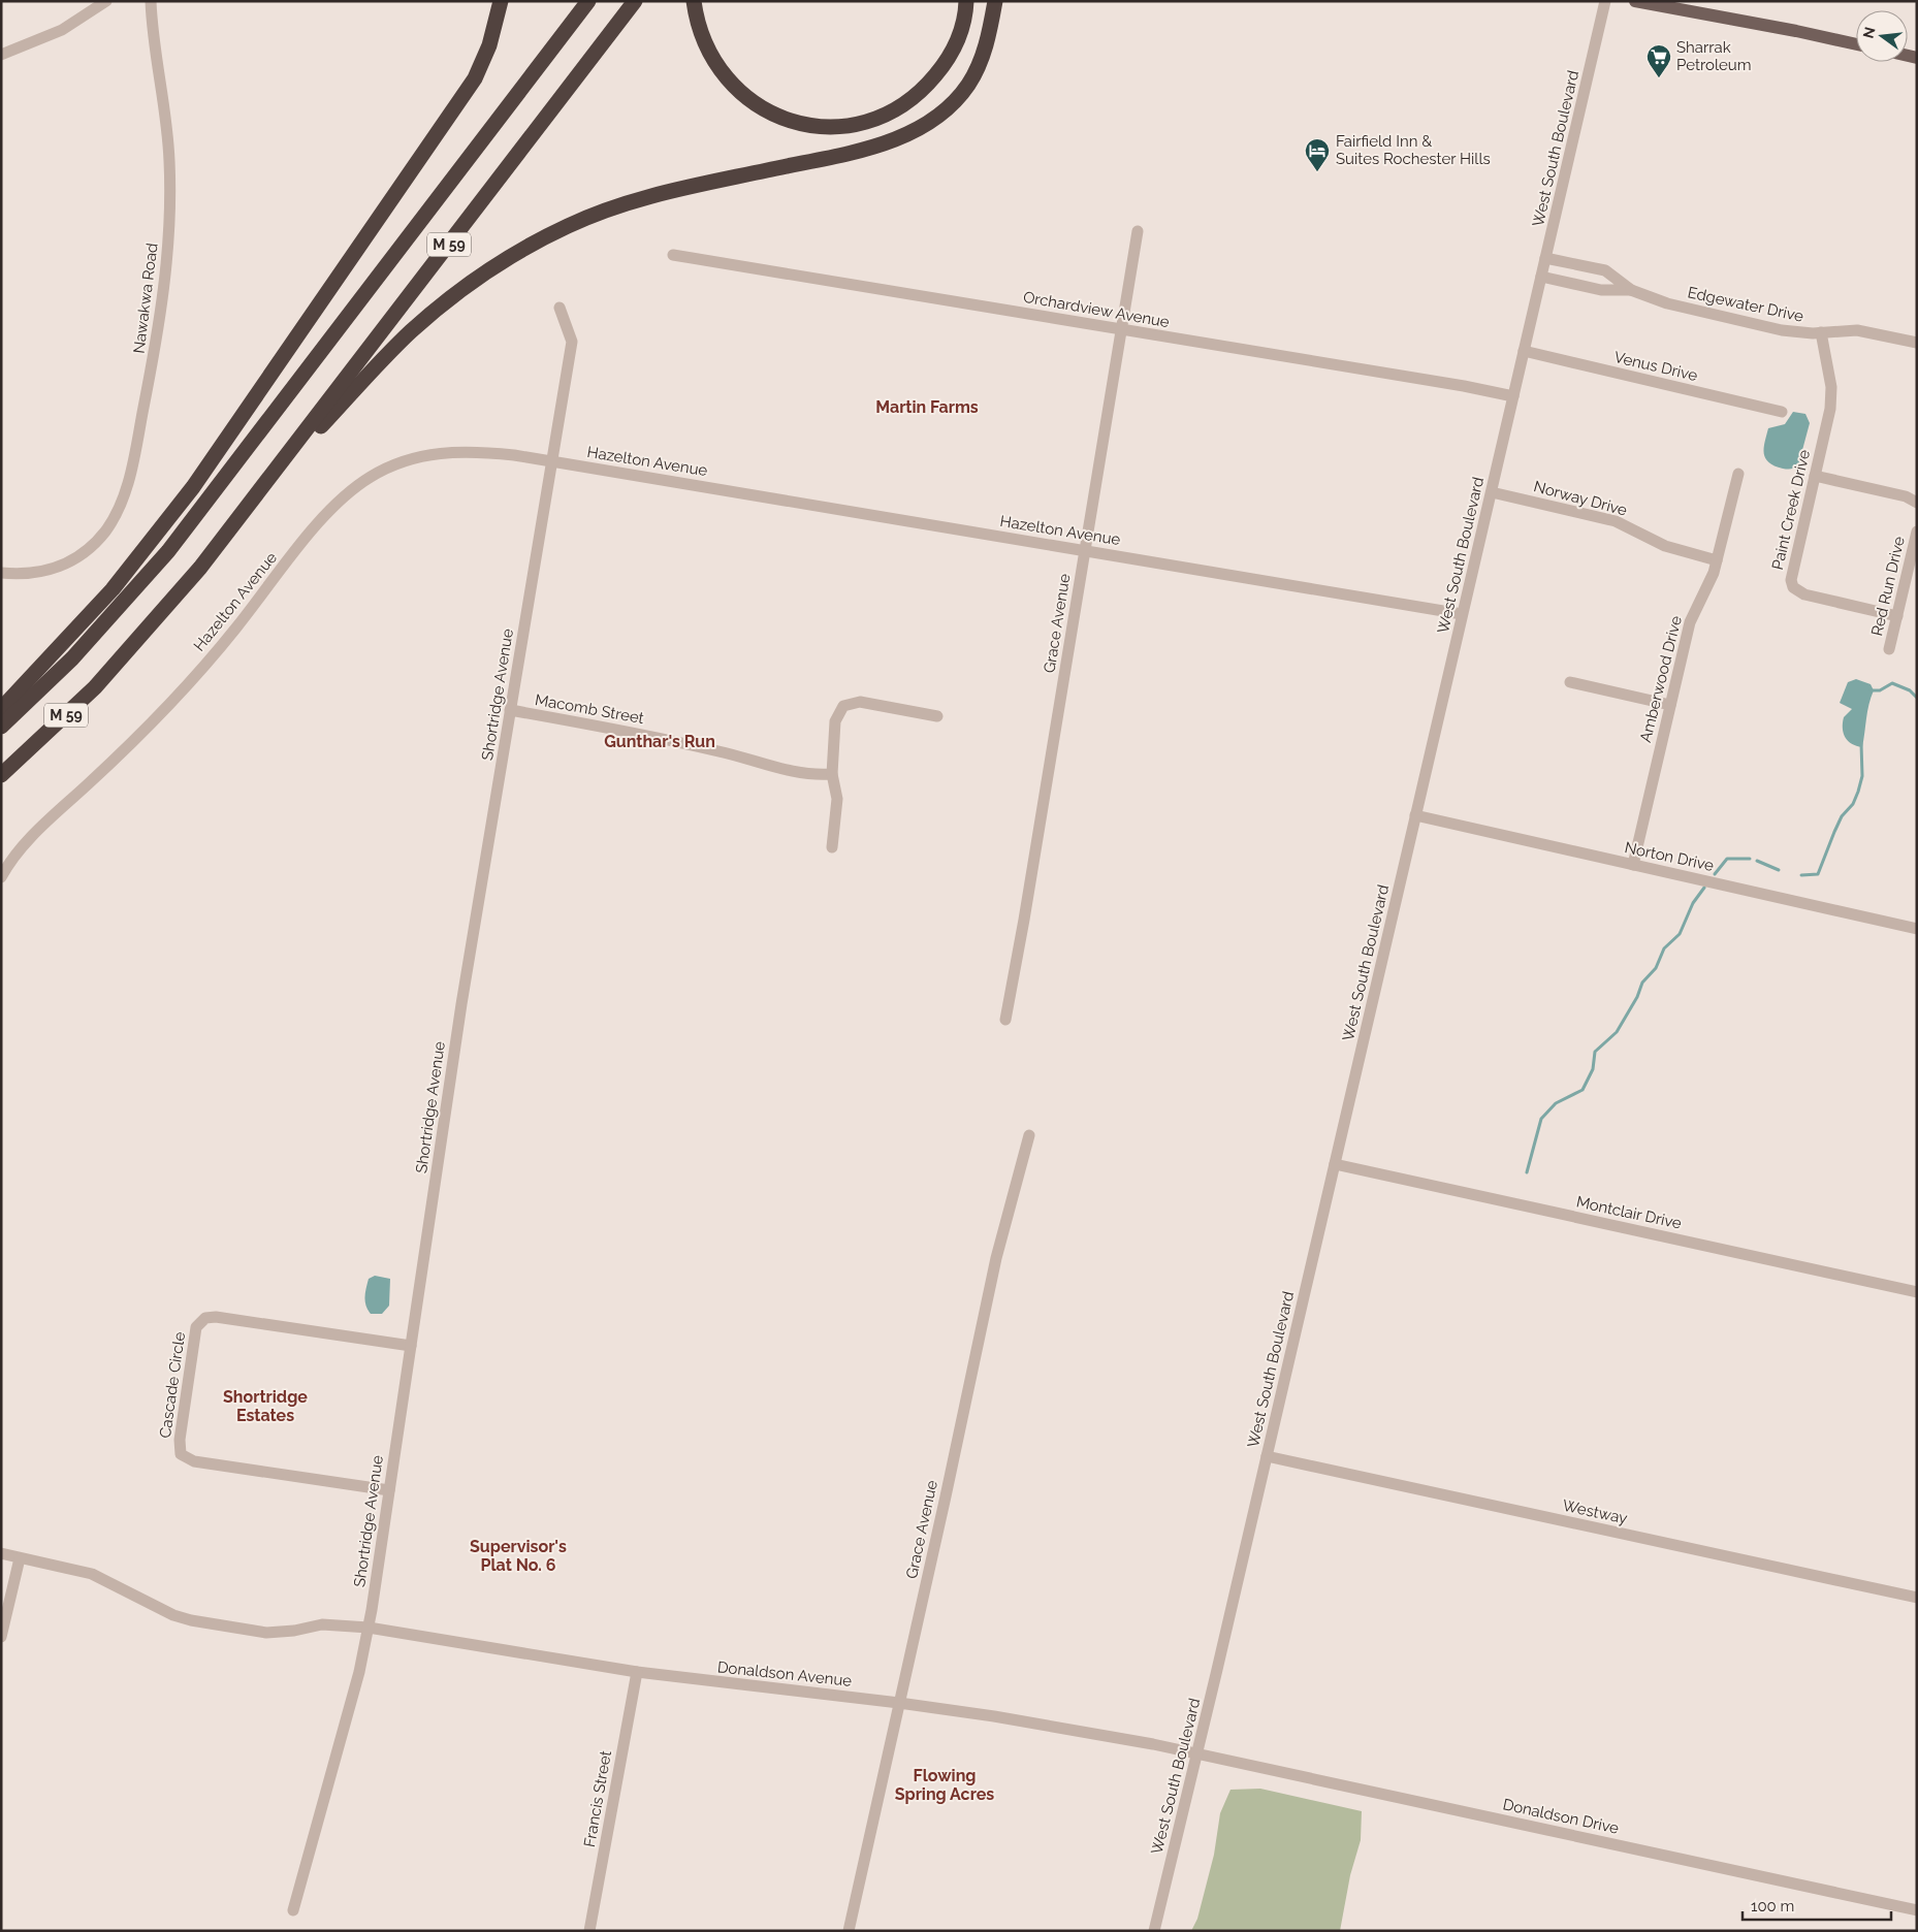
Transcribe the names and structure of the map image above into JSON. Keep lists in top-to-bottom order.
{
  "streets": {
    "highway": ["M 59"],
    "street": [
      "West South Boulevard",
      "Nawakwa Road",
      "Edgewater Drive",
      "Orchardview Avenue",
      "Venus Drive",
      "Hazelton Avenue",
      "Norway Drive",
      "Paint Creek Drive",
      "Red Run Drive",
      "Grace Avenue",
      "Amberwood Drive",
      "Shortridge Avenue",
      "Macomb Street",
      "Norton Drive",
      "Montclair Drive",
      "Cascade Circle",
      "Westway",
      "Donaldson Avenue",
      "Francis Street",
      "Donaldson Drive"
    ]
  },
  "crossings": [
    ["West South Boulevard", "Edgewater Drive"],
    ["West South Boulevard", "Orchardview Avenue"],
    ["West South Boulevard", "Venus Drive"],
    ["West South Boulevard", "Hazelton Avenue"],
    ["West South Boulevard", "Norway Drive"],
    ["West South Boulevard", "Norton Drive"],
    ["West South Boulevard", "Montclair Drive"],
    ["West South Boulevard", "Westway"],
    ["West South Boulevard", "Donaldson Avenue"],
    ["West South Boulevard", "Donaldson Drive"],
    ["Edgewater Drive", "Paint Creek Drive"],
    ["Orchardview Avenue", "Grace Avenue"],
    ["Hazelton Avenue", "Grace Avenue"],
    ["Hazelton Avenue", "Shortridge Avenue"],
    ["Norway Drive", "Amberwood Drive"],
    ["Paint Creek Drive", "Red Run Drive"],
    ["Grace Avenue", "Donaldson Avenue"],
    ["Amberwood Drive", "Norton Drive"],
    ["Shortridge Avenue", "Macomb Street"],
    ["Shortridge Avenue", "Cascade Circle"],
    ["Shortridge Avenue", "Donaldson Avenue"],
    ["Donaldson Avenue", "Francis Street"],
    ["Donaldson Avenue", "Donaldson Drive"]
  ],
  "districts": [
    "Martin Farms",
    "Gunthar's Run",
    "Shortridge Estates",
    "Supervisor's Plat No. 6",
    "Flowing Spring Acres"
  ],
  "places": {
    "supermarket": ["Sharrak Petroleum"],
    "hotel": ["Fairfield Inn & Suites Rochester Hills"]
  },
  "scale_bar": "100 m",
  "north": "left"
}
